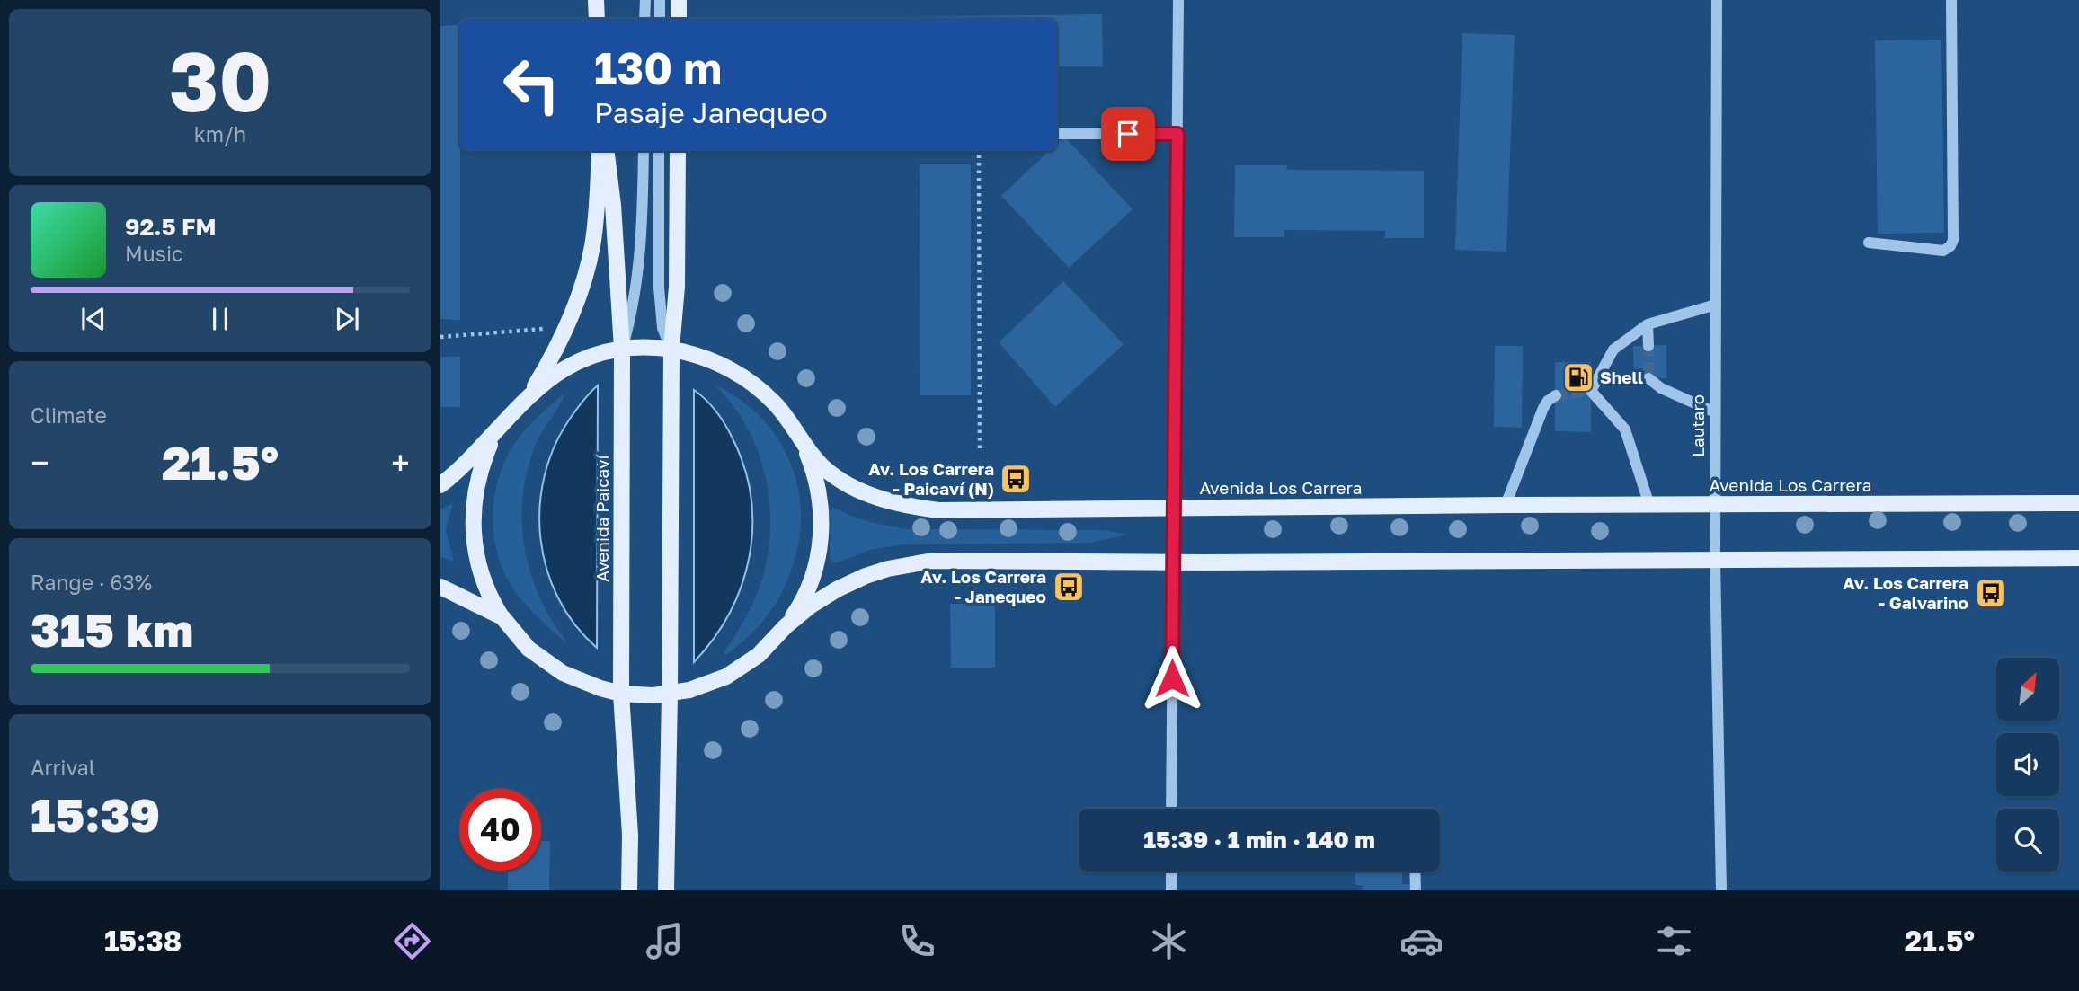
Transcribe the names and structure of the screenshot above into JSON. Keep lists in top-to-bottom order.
{
  "streets": {
    "main road": ["Avenida Los Carrera", "Avenida Paicaví"],
    "street": ["Lautaro"]
  },
  "crossings": [
    ["Lautaro", "Avenida Los Carrera"],
    ["Avenida Los Carrera", "Avenida Paicaví"]
  ],
  "places": {
    "fuel station": ["Shell"],
    "bus stop": ["Av. Los Carrera - Paicaví (N)", "Av. Los Carrera - Janequeo", "Av. Los Carrera - Galvarino"]
  },
  "north": "top right",
  "page": {
    "tile": [
      ["30", "km/h"],
      "Climate",
      ["Range · 63%", "315 km"],
      ["Arrival", "15:39"]
    ],
    "turn": ["130 m", "Pasaje Janequeo"],
    "song": ["92.5 FM", "Music"],
    "heat": ["−", "21.5°", "+"],
    "limit": "40",
    "trip": "15:39 · 1 min · 140 m",
    "tabs": ["15:38", "21.5°"]
  }
}
